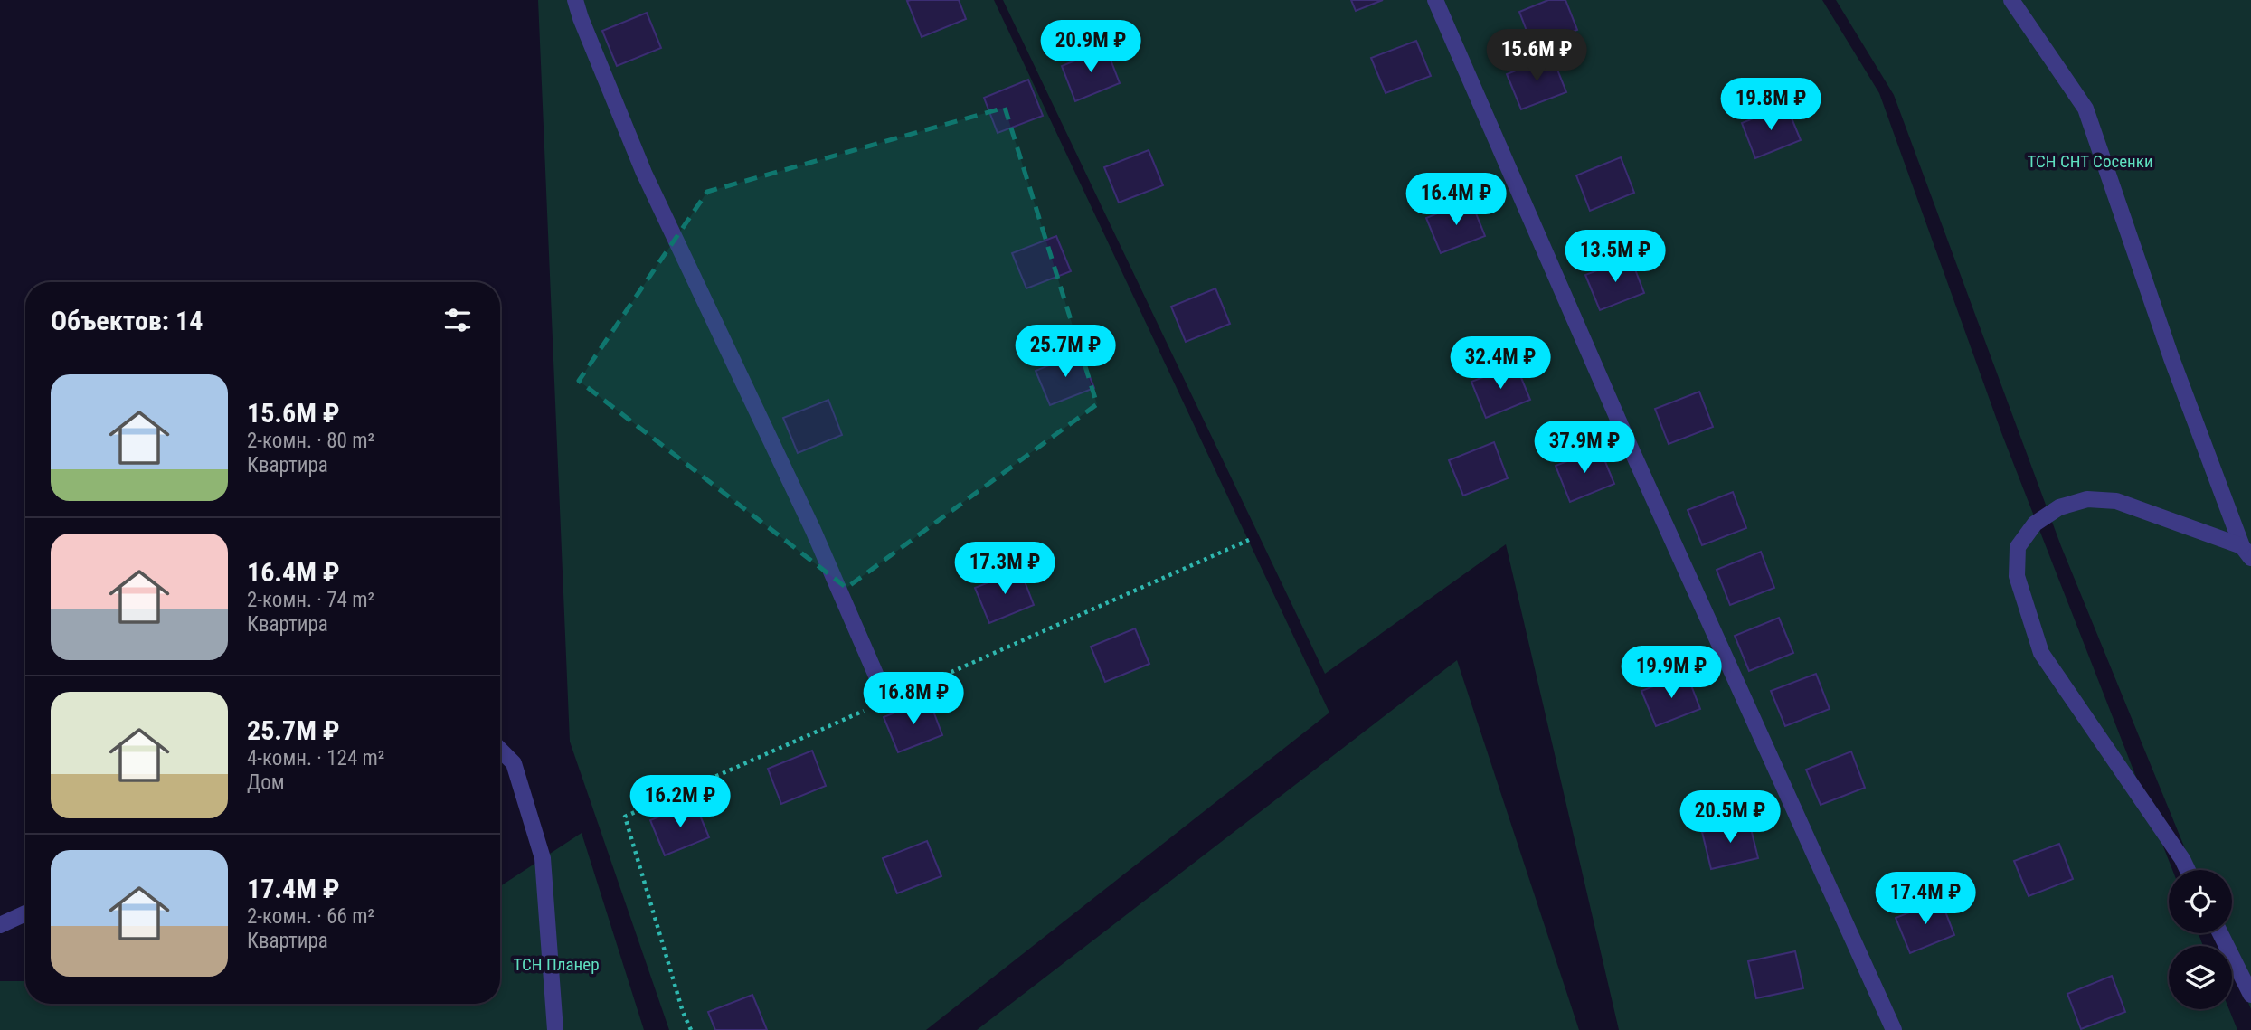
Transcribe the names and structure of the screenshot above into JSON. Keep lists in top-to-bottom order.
{
  "parks": ["ТСН СНТ Сосенки", "ТСН Планер"],
  "page": {
    "price": [
      "20.9M ₽",
      "15.6M ₽",
      "19.8M ₽",
      "16.4M ₽",
      "13.5M ₽",
      "25.7M ₽",
      "32.4M ₽",
      "37.9M ₽",
      "17.3M ₽",
      "19.9M ₽",
      "16.8M ₽",
      "16.2M ₽",
      "20.5M ₽",
      "17.4M ₽"
    ],
    "heading": "Объектов: 14",
    "list": [
      {
        "name": "15.6M ₽",
        "note": "2-комн. · 80 m² · Квартира"
      },
      {
        "name": "16.4M ₽",
        "note": "2-комн. · 74 m² · Квартира"
      },
      {
        "name": "25.7M ₽",
        "note": "4-комн. · 124 m² · Дом"
      },
      {
        "name": "17.4M ₽",
        "note": "2-комн. · 66 m² · Квартира"
      }
    ]
  }
}
